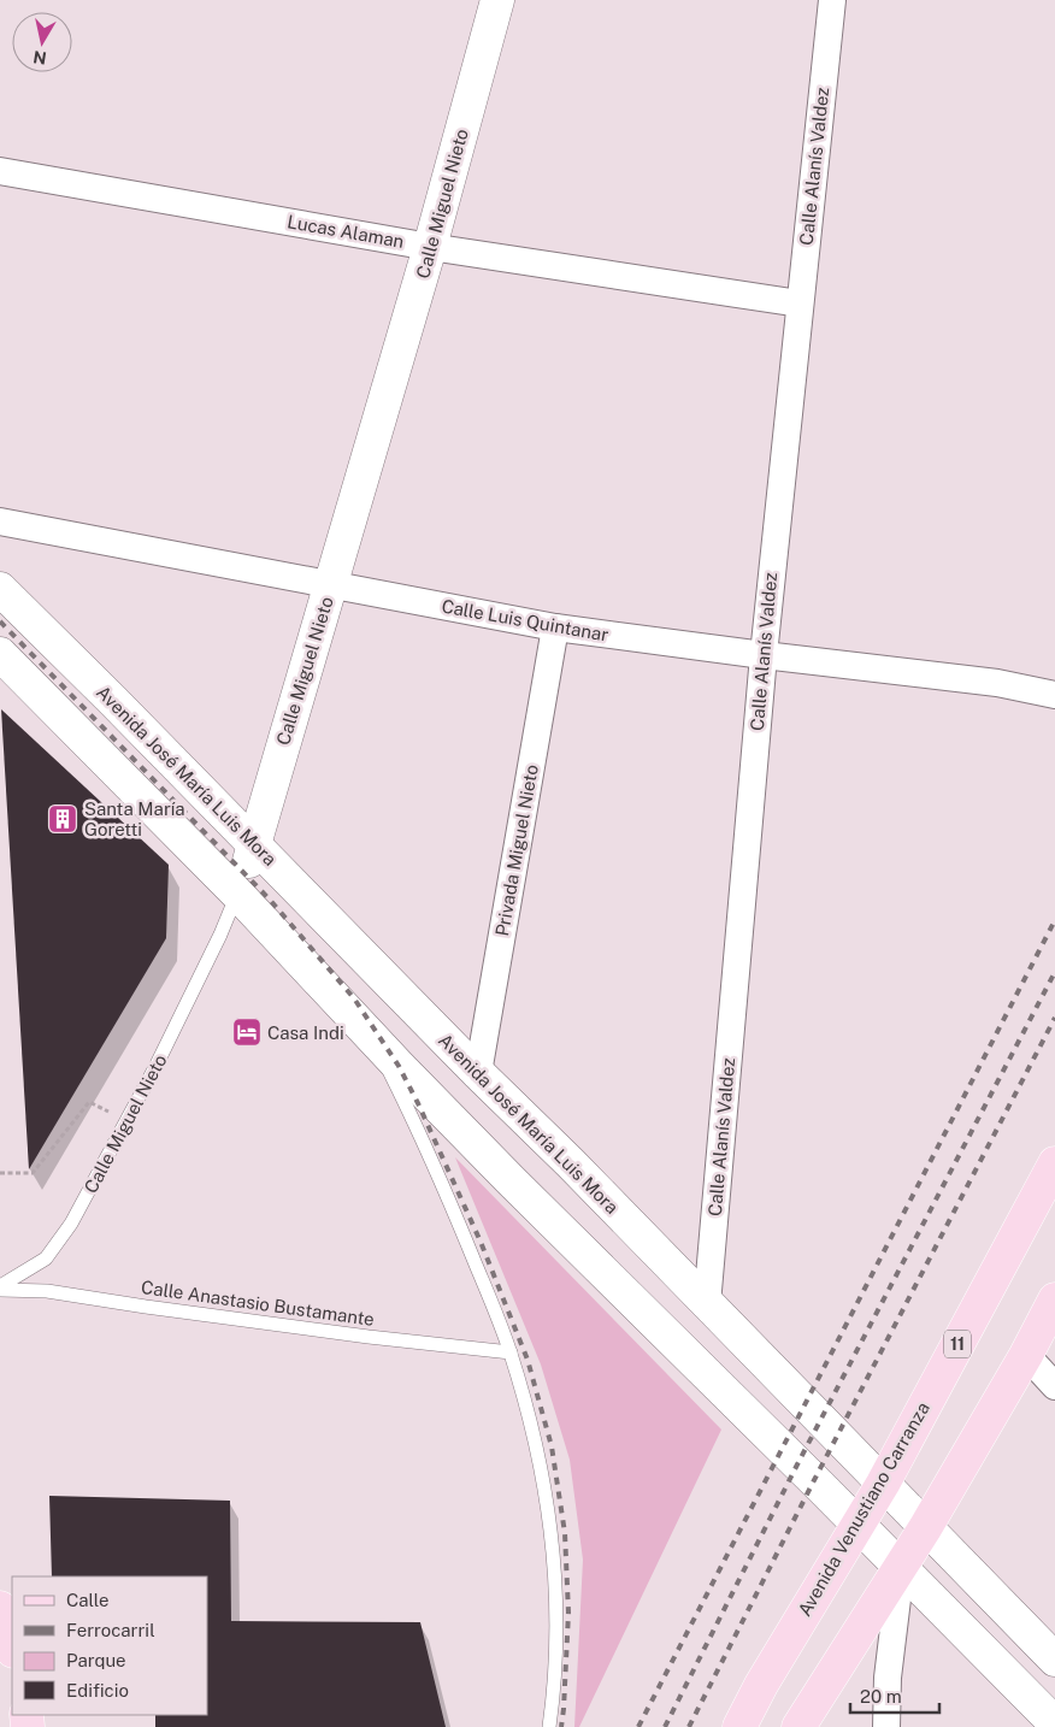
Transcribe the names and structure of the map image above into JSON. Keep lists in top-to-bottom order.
{
  "streets": {
    "main road": ["11", "Avenida Venustiano Carranza"],
    "street": [
      "Calle Alanís Valdez",
      "Calle Miguel Nieto",
      "Lucas Alaman",
      "Calle Luis Quintanar",
      "Avenida José María Luis Mora",
      "Privada Miguel Nieto"
    ],
    "lane": ["Calle Anastasio Bustamante"]
  },
  "crossings": [
    ["Calle Alanís Valdez", "Lucas Alaman"],
    ["Calle Alanís Valdez", "Calle Luis Quintanar"],
    ["Calle Alanís Valdez", "Avenida José María Luis Mora"],
    ["Calle Miguel Nieto", "Lucas Alaman"],
    ["Calle Miguel Nieto", "Calle Luis Quintanar"],
    ["Calle Miguel Nieto", "Avenida José María Luis Mora"],
    ["Calle Miguel Nieto", "Calle Anastasio Bustamante"],
    ["Calle Luis Quintanar", "Privada Miguel Nieto"],
    ["Avenida José María Luis Mora", "Privada Miguel Nieto"],
    ["Avenida José María Luis Mora", "Avenida Venustiano Carranza"]
  ],
  "places": {
    "building": ["Santa María Goretti"],
    "hotel": ["Casa Indi"]
  },
  "legend": [
    "Calle",
    "Ferrocarril",
    "Parque",
    "Edificio"
  ],
  "scale_bar": "20 m",
  "north": "bottom"
}
